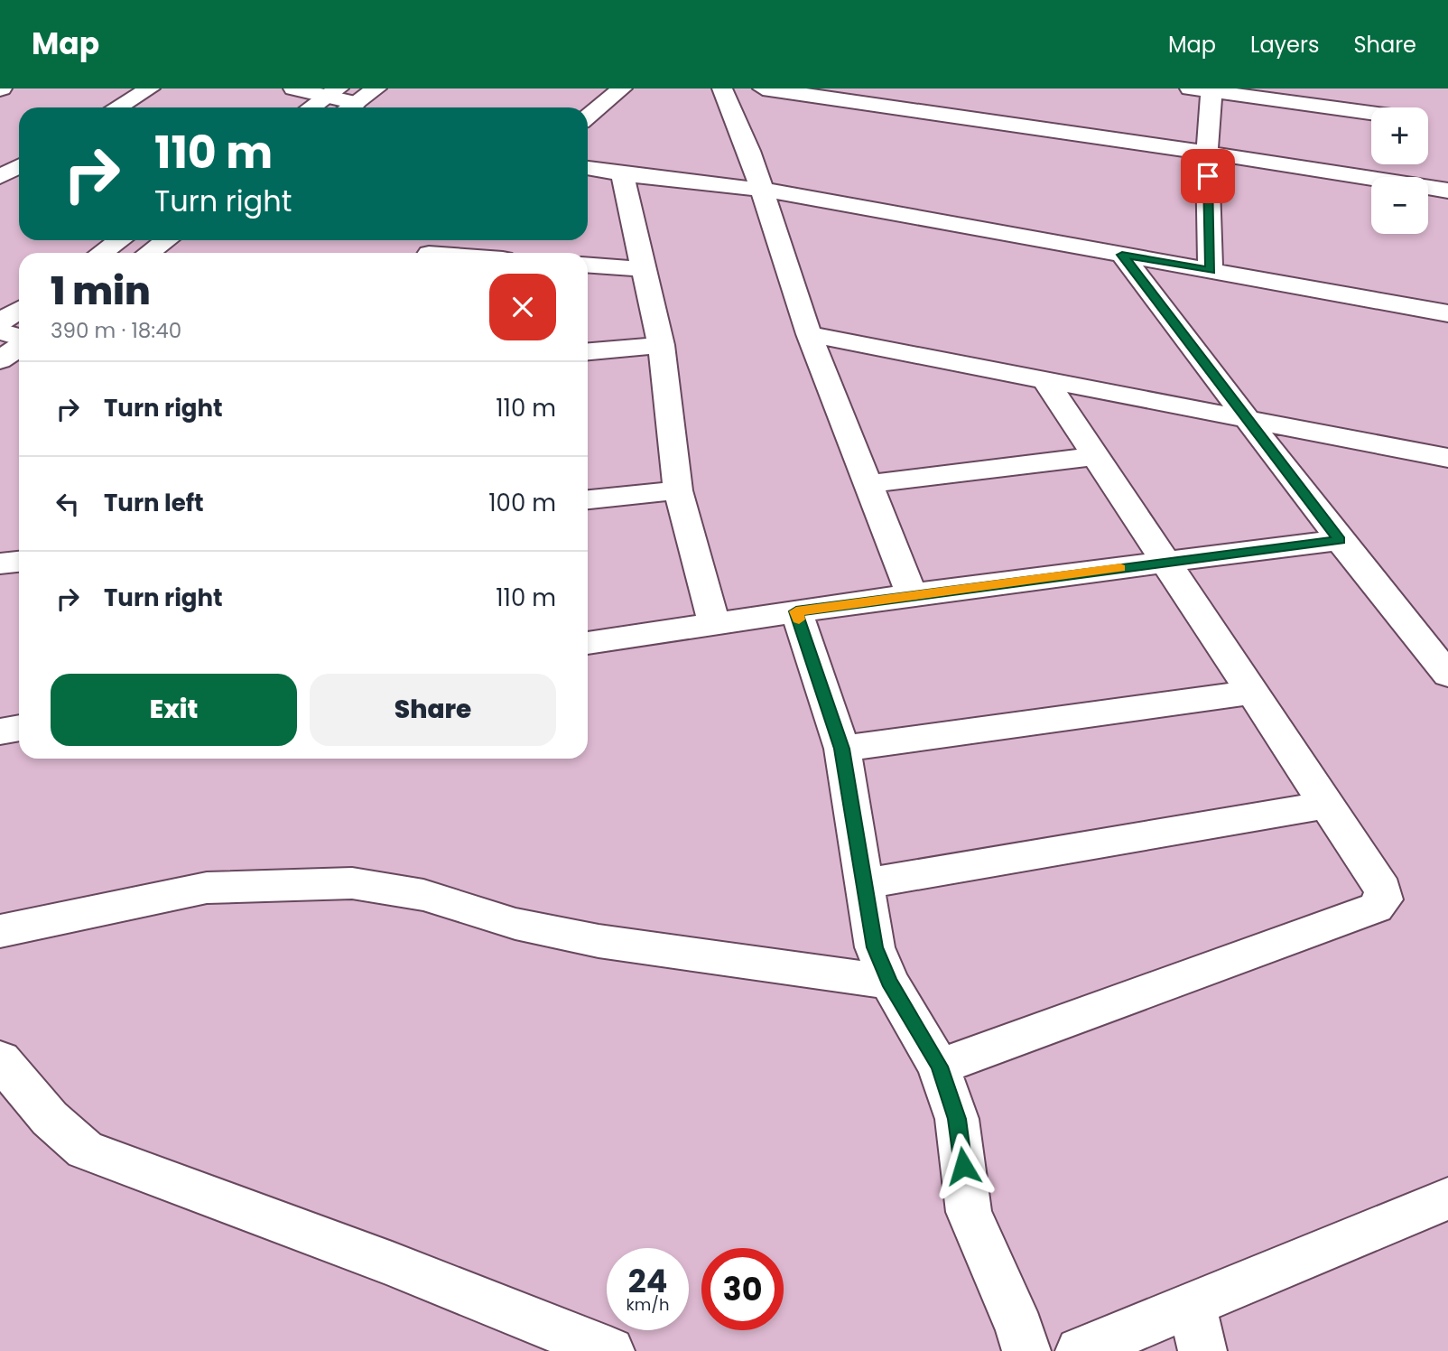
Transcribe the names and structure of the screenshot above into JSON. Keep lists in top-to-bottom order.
{
  "page": {
    "header": "Map",
    "nav": ["Map", "Layers", "Share"],
    "map_buttons": ["+", "−"],
    "turn": ["110 m", "Turn right"],
    "heading": ["1 min", "390 m · 18:40"],
    "list": [
      {
        "name": "Turn right",
        "value": "110 m"
      },
      {
        "name": "Turn left",
        "value": "100 m"
      },
      {
        "name": "Turn right",
        "value": "110 m"
      }
    ],
    "buttons": ["Exit", "Share"],
    "speed": "24 km/h",
    "limit": "30"
  }
}
